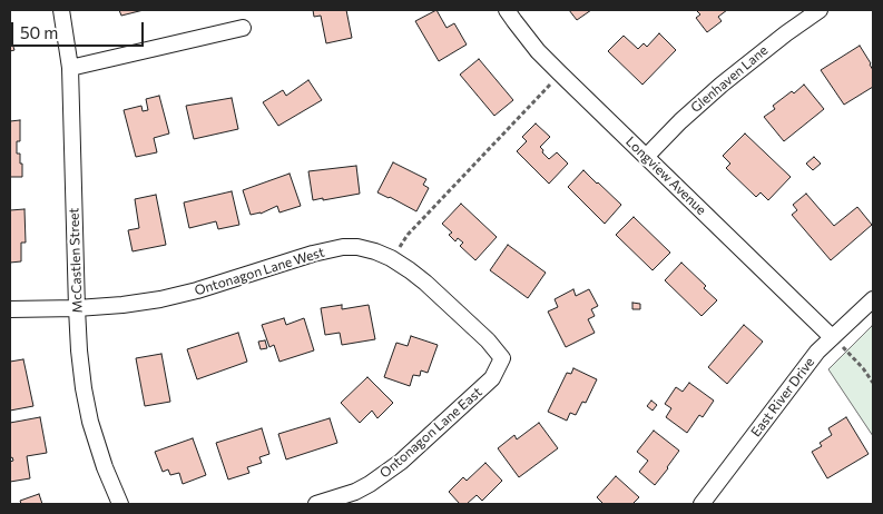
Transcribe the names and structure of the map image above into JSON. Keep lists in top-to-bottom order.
{
  "streets": {
    "street": [
      "Glenhaven Lane",
      "Longview Avenue",
      "McCastlen Street",
      "Ontonagon Lane West",
      "East River Drive",
      "Ontonagon Lane East"
    ]
  },
  "crossings": [
    ["Glenhaven Lane", "Longview Avenue"],
    ["Longview Avenue", "East River Drive"],
    ["McCastlen Street", "Ontonagon Lane West"],
    ["Ontonagon Lane West", "Ontonagon Lane East"]
  ],
  "scale_bar": "50 m"
}
